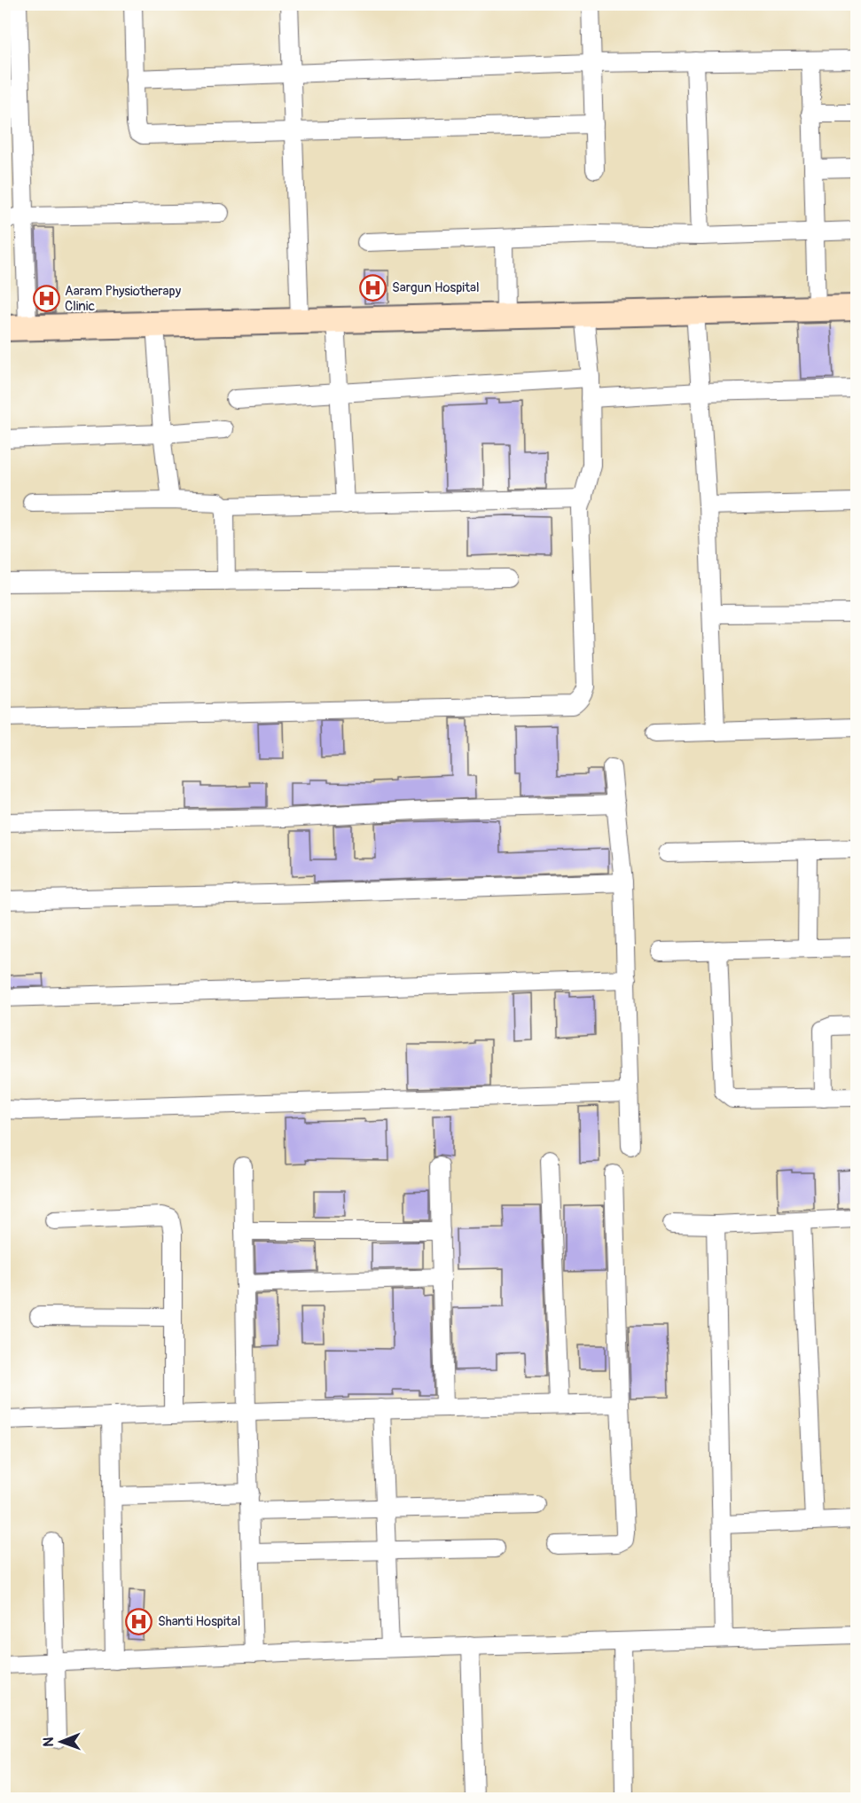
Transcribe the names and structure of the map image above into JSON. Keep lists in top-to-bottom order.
{
  "places": {
    "hospital": ["Sargun Hospital", "Aaram Physiotherapy Clinic", "Shanti Hospital"]
  },
  "north": "left"
}
